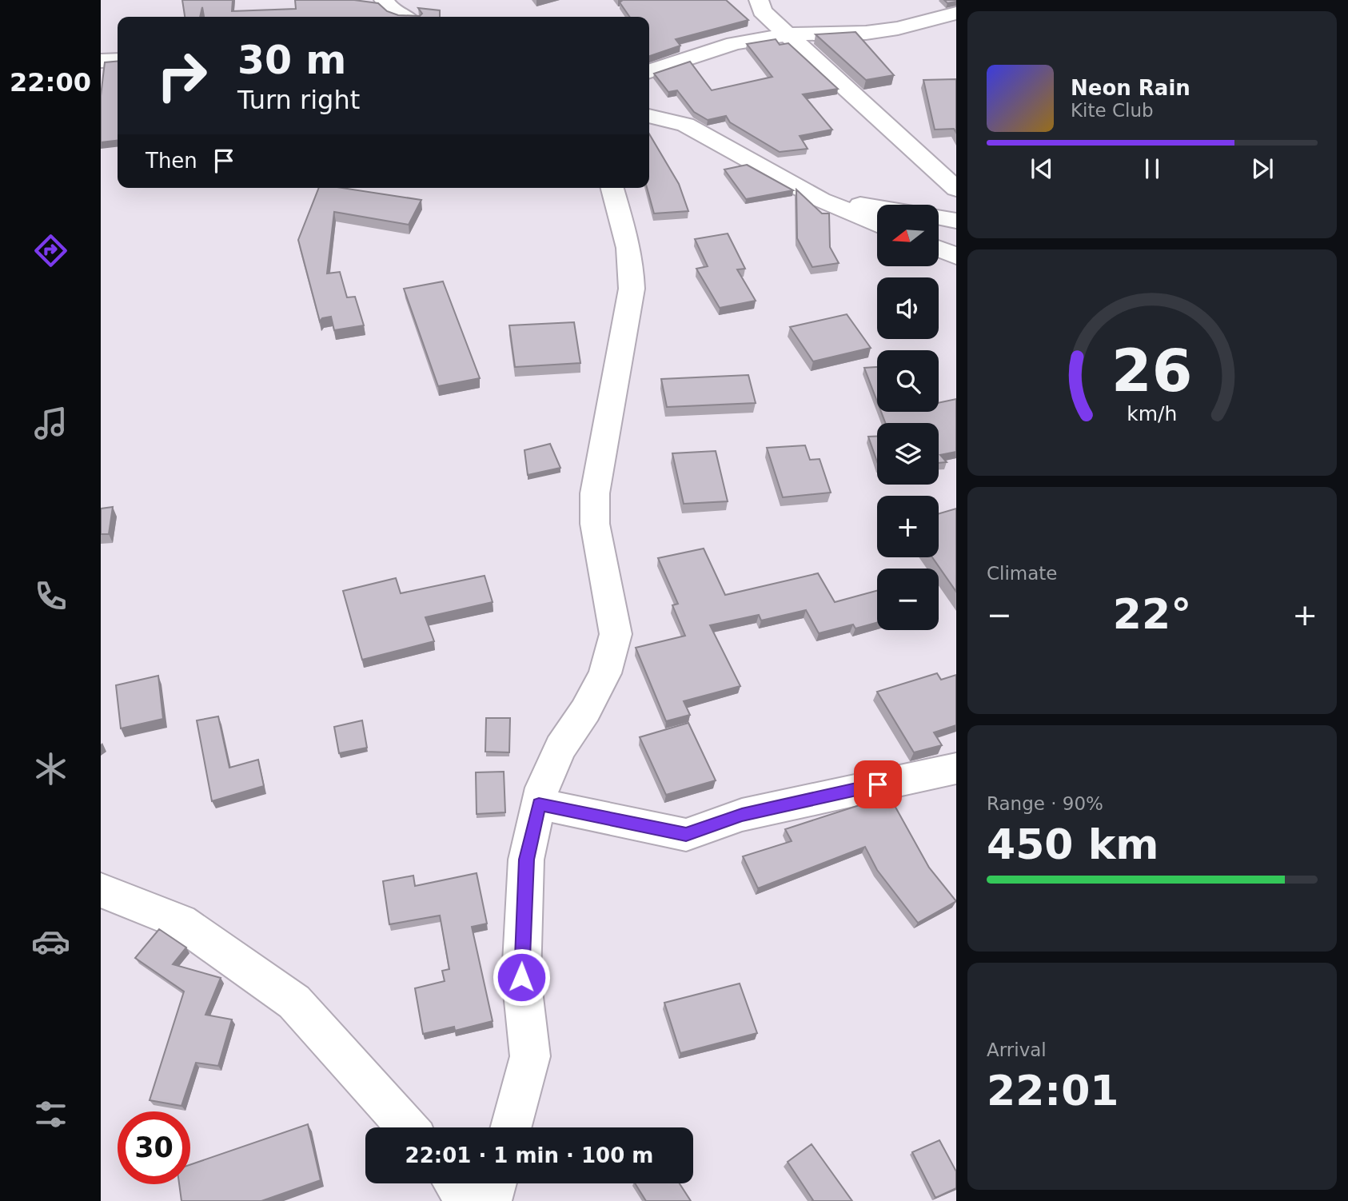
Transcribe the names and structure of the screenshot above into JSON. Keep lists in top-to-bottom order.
{
  "north": "left",
  "page": {
    "tabs": "22:00",
    "turn": ["30 m", "Turn right"],
    "song": ["Neon Rain", "Kite Club"],
    "then": "Then",
    "map_buttons": ["+", "−"],
    "tile": [
      "Climate",
      ["Range · 90%", "450 km"],
      ["Arrival", "22:01"]
    ],
    "heat": ["−", "22°", "+"],
    "limit": "30",
    "trip": "22:01 · 1 min · 100 m",
    "gauge": ["26", "km/h"]
  }
}
